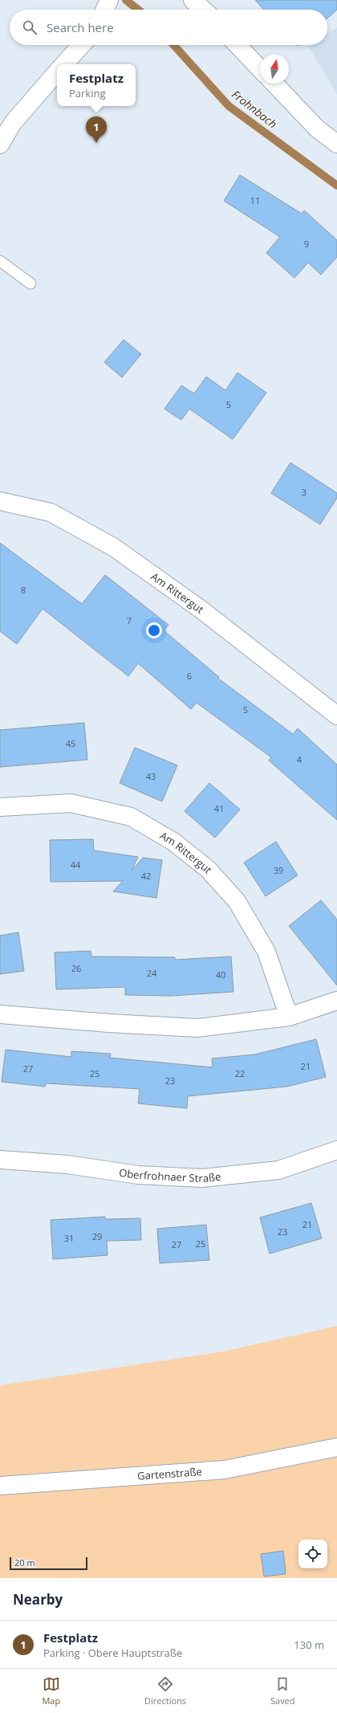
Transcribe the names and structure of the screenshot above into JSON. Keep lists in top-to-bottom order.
{
  "streets": {
    "street": ["Am Rittergut", "Oberfrohnaer Straße", "Gartenstraße"]
  },
  "water": ["Frohnbach"],
  "house_numbers": [
    "11",
    "9",
    "5",
    "3",
    "8",
    "7",
    "6",
    "5",
    "45",
    "4",
    "43",
    "41",
    "44",
    "39",
    "42",
    "26",
    "24",
    "40",
    "21",
    "27",
    "25",
    "22",
    "23",
    "21",
    "23",
    "29",
    "31",
    "25",
    "27"
  ],
  "scale_bar": "20 m",
  "north": "top",
  "page": {
    "search": "Search here",
    "popup": ["Festplatz", "Parking"],
    "pins": "1",
    "scale": "20 m",
    "heading": "Nearby",
    "list": [
      {
        "mark": "1",
        "name": "Festplatz",
        "note": "Parking · Obere Hauptstraße",
        "value": "130 m"
      }
    ],
    "nav": ["Map", "Directions", "Saved"]
  }
}
